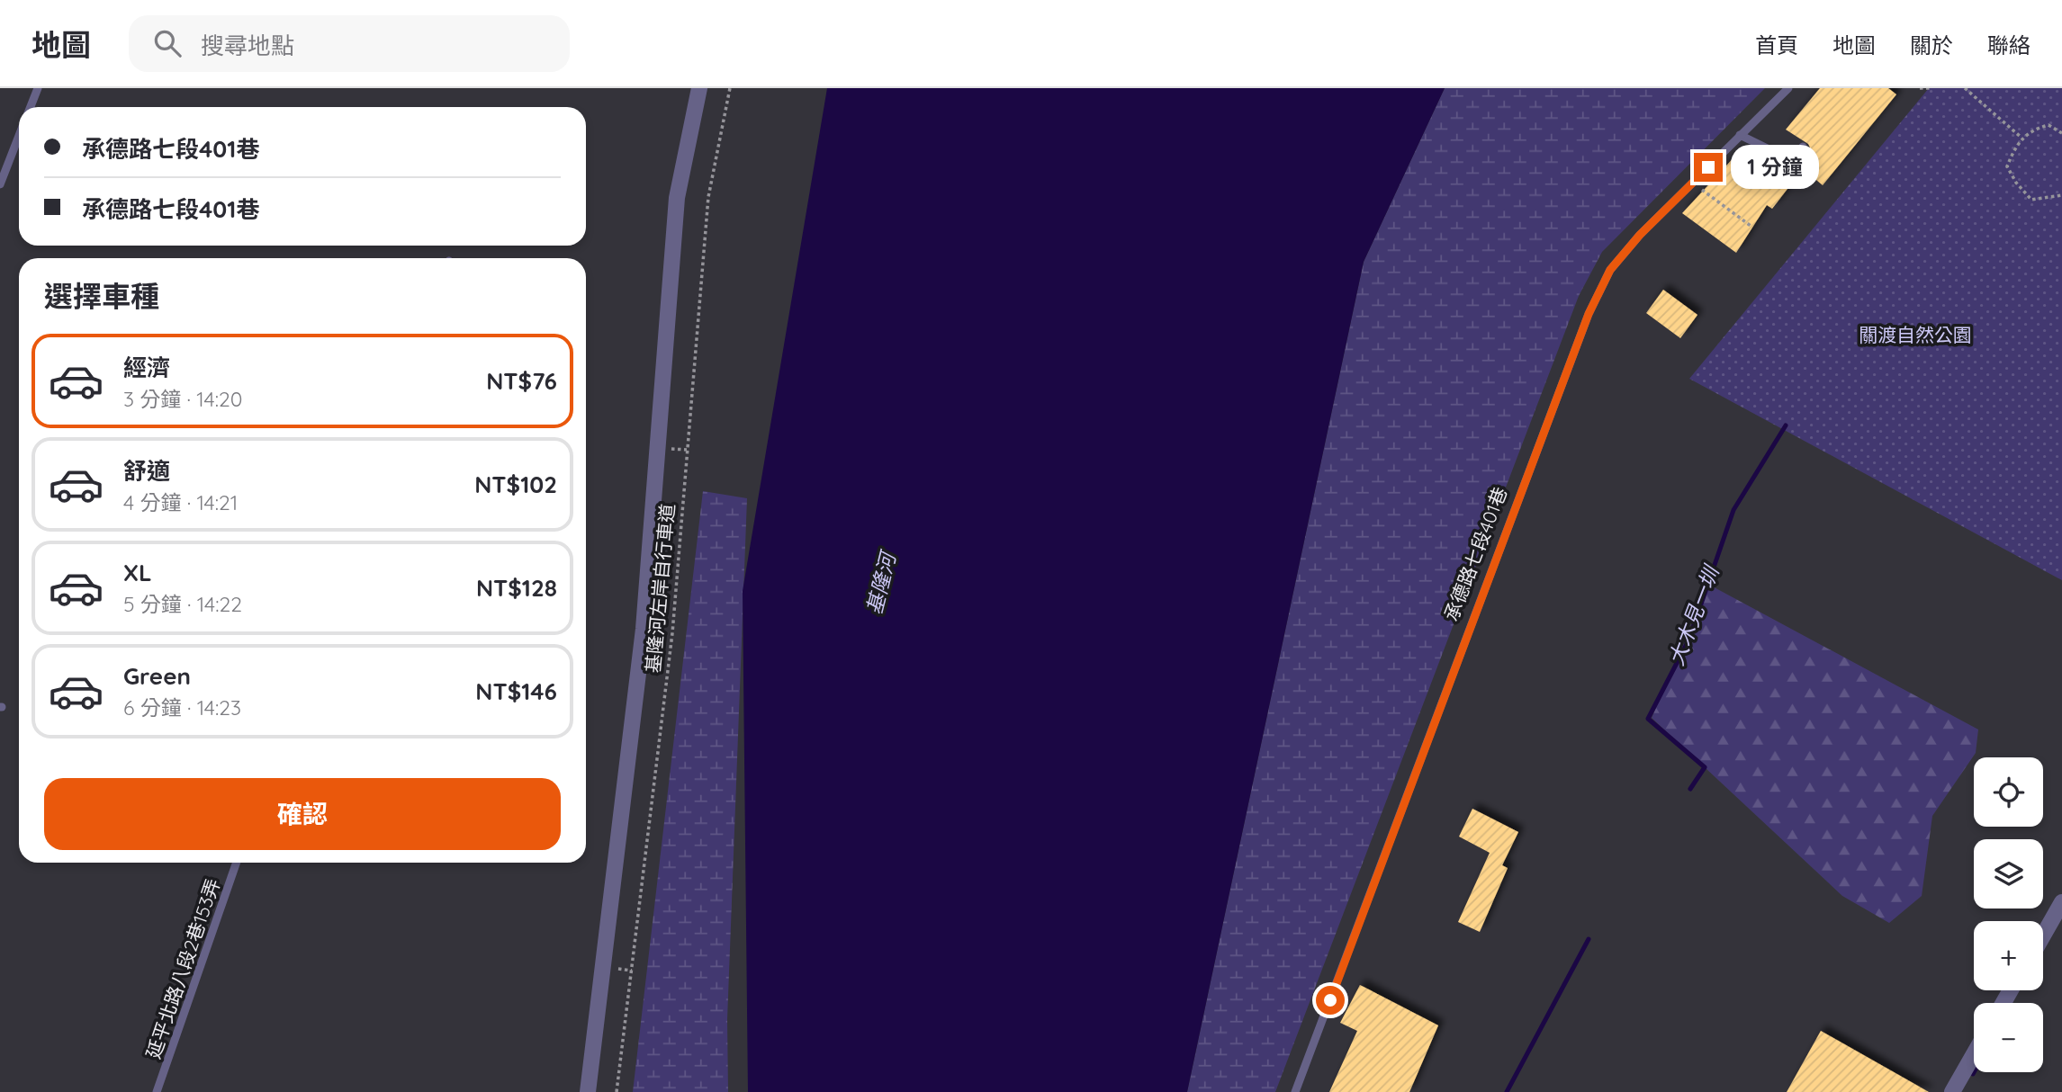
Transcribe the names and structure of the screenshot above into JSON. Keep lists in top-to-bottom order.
{
  "streets": {
    "lane": ["承德路七段401巷", "延平北路八段2巷153弄"],
    "path": ["基隆河左岸自行車道"]
  },
  "water": ["基隆河", "大木見一圳"],
  "parks": ["關渡自然公園"],
  "page": {
    "header": "地圖",
    "search": "搜尋地點",
    "nav": [
      "首頁",
      "地圖",
      "關於",
      "聯絡"
    ],
    "banner": ["承德路七段401巷", "承德路七段401巷"],
    "bubble": "1 分鐘",
    "heading": "選擇車種",
    "list": [
      {
        "name": "經濟",
        "note": "3 分鐘 · 14:20",
        "value": "NT$76"
      },
      {
        "name": "舒適",
        "note": "4 分鐘 · 14:21",
        "value": "NT$102"
      },
      {
        "name": "XL",
        "note": "5 分鐘 · 14:22",
        "value": "NT$128"
      },
      {
        "name": "Green",
        "note": "6 分鐘 · 14:23",
        "value": "NT$146"
      }
    ],
    "map_buttons": ["+", "−"],
    "buttons": "確認"
  }
}
